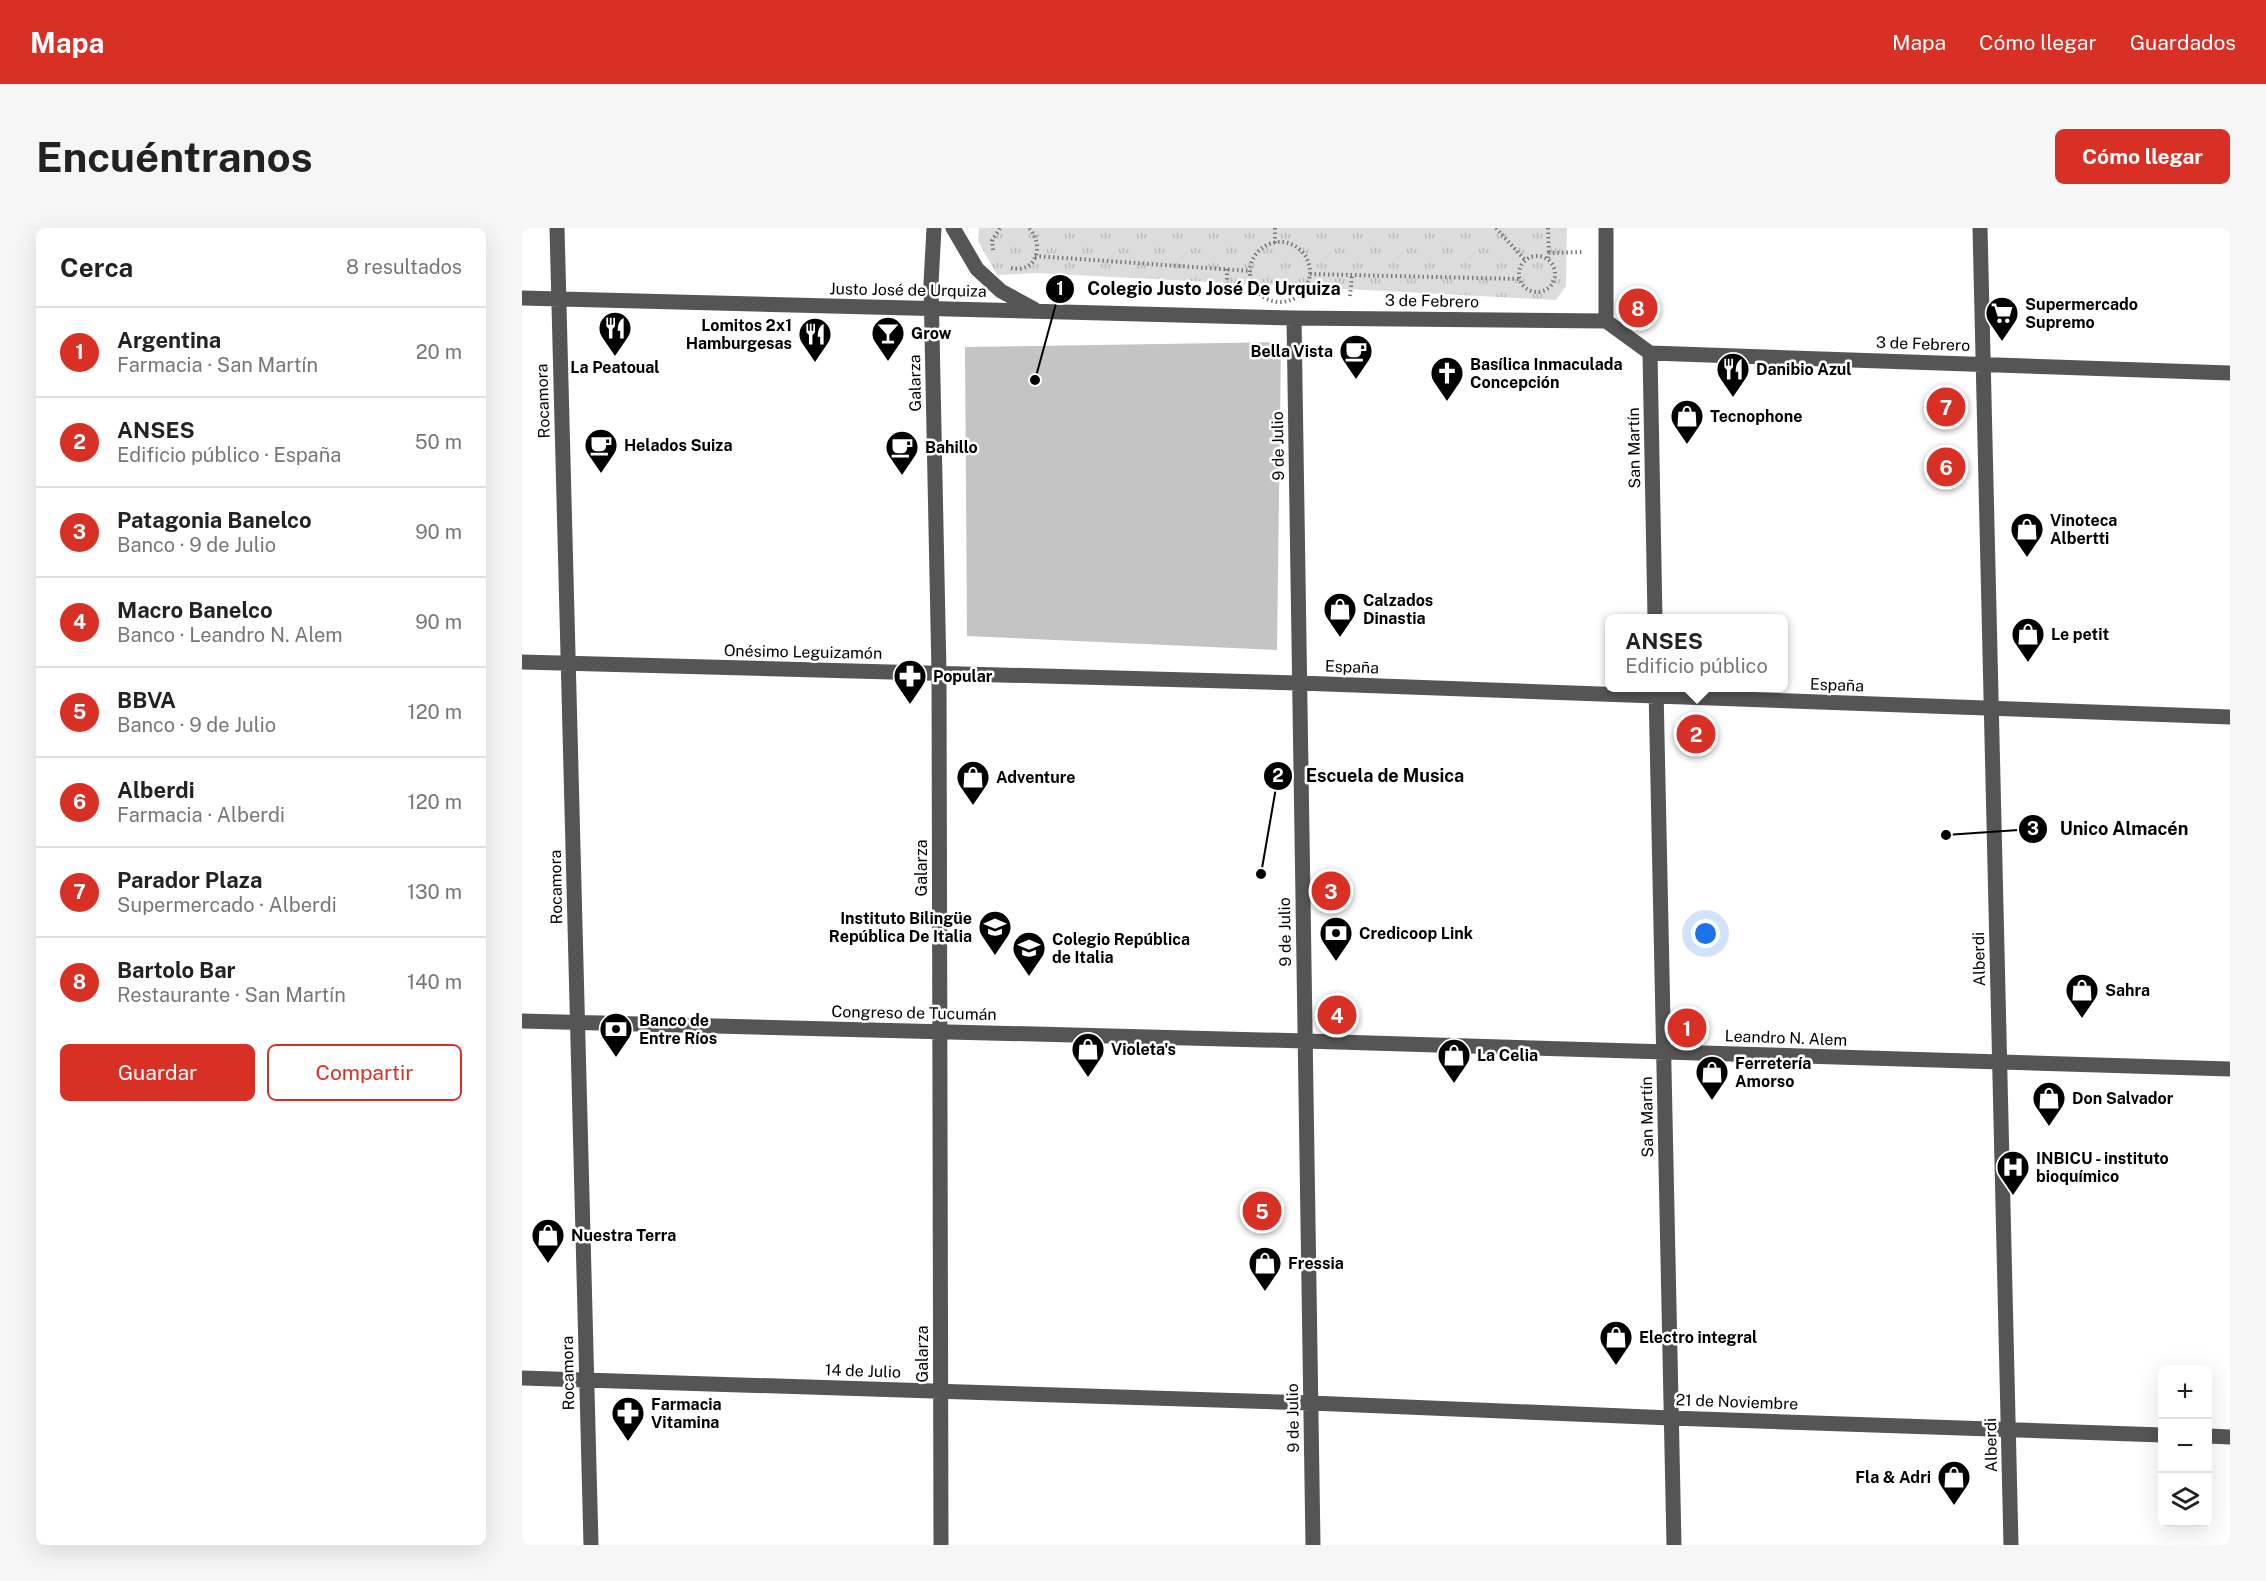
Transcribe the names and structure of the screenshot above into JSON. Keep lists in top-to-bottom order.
{
  "streets": {
    "street": [
      "Justo José de Urquiza",
      "3 de Febrero",
      "Galarza",
      "Rocamora",
      "9 de Julio",
      "San Martín",
      "Onésimo Leguizamón",
      "España",
      "Alberdi",
      "Congreso de Tucumán",
      "Leandro N. Alem",
      "14 de Julio",
      "21 de Noviembre"
    ]
  },
  "crossings": [
    ["Justo José de Urquiza", "3 de Febrero"],
    ["Justo José de Urquiza", "Galarza"],
    ["Justo José de Urquiza", "Rocamora"],
    ["Justo José de Urquiza", "9 de Julio"],
    ["3 de Febrero", "9 de Julio"],
    ["3 de Febrero", "San Martín"],
    ["3 de Febrero", "Alberdi"],
    ["Galarza", "Onésimo Leguizamón"],
    ["Galarza", "Congreso de Tucumán"],
    ["Galarza", "14 de Julio"],
    ["Rocamora", "Onésimo Leguizamón"],
    ["Rocamora", "Congreso de Tucumán"],
    ["Rocamora", "14 de Julio"],
    ["9 de Julio", "Onésimo Leguizamón"],
    ["9 de Julio", "España"],
    ["9 de Julio", "Congreso de Tucumán"],
    ["9 de Julio", "Leandro N. Alem"],
    ["9 de Julio", "14 de Julio"],
    ["9 de Julio", "21 de Noviembre"],
    ["San Martín", "España"],
    ["San Martín", "Leandro N. Alem"],
    ["San Martín", "21 de Noviembre"],
    ["Onésimo Leguizamón", "España"],
    ["España", "Alberdi"],
    ["Alberdi", "Leandro N. Alem"],
    ["Alberdi", "21 de Noviembre"],
    ["Congreso de Tucumán", "Leandro N. Alem"],
    ["14 de Julio", "21 de Noviembre"]
  ],
  "places": {
    "supermarket": ["Supermercado Supremo"],
    "restaurant": ["La Peatoual", "Lomitos 2x1 Hamburgesas", "Danibio Azul"],
    "bar": ["Grow"],
    "other": ["Colegio Justo José De Urquiza", "Unico Almacén", "Escuela de Musica"],
    "cafe": ["Bella Vista", "Helados Suiza", "Bahillo"],
    "church": ["Basílica Inmaculada Concepción"],
    "shop": [
      "Tecnophone",
      "Vinoteca Albertti",
      "Calzados Dinastia",
      "Le petit",
      "Adventure",
      "Sahra",
      "Violeta's",
      "La Celia",
      "Ferretería Amorso",
      "Don Salvador",
      "Nuestra Terra",
      "Fressia",
      "Electro integral",
      "Fla & Adri"
    ],
    "pharmacy": ["Popular", "Farmacia Vitamina"],
    "school or university": ["Instituto Bilingüe República De Italia", "Colegio República de Italia"],
    "bank": ["Credicoop Link", "Banco de Entre Ríos"],
    "hospital": ["INBICU - instituto bioquímico"]
  },
  "page": {
    "header": "Mapa",
    "nav": ["Mapa", "Cómo llegar", "Guardados"],
    "buttons": [
      "Cómo llegar",
      ["Guardar", "Compartir"]
    ],
    "title": "Encuéntranos",
    "heading": ["Cerca", "8 resultados"],
    "pins": [
      "8",
      "7",
      "6",
      "2",
      "3",
      "4",
      "1",
      "5"
    ],
    "list": [
      {
        "mark": "1",
        "name": "Argentina",
        "note": "Farmacia · San Martín",
        "value": "20 m"
      },
      {
        "mark": "2",
        "name": "ANSES",
        "note": "Edificio público · España",
        "value": "50 m"
      },
      {
        "mark": "3",
        "name": "Patagonia Banelco",
        "note": "Banco · 9 de Julio",
        "value": "90 m"
      },
      {
        "mark": "4",
        "name": "Macro Banelco",
        "note": "Banco · Leandro N. Alem",
        "value": "90 m"
      },
      {
        "mark": "5",
        "name": "BBVA",
        "note": "Banco · 9 de Julio",
        "value": "120 m"
      },
      {
        "mark": "6",
        "name": "Alberdi",
        "note": "Farmacia · Alberdi",
        "value": "120 m"
      },
      {
        "mark": "7",
        "name": "Parador Plaza",
        "note": "Supermercado · Alberdi",
        "value": "130 m"
      },
      {
        "mark": "8",
        "name": "Bartolo Bar",
        "note": "Restaurante · San Martín",
        "value": "140 m"
      }
    ],
    "popup": ["ANSES", "Edificio público"],
    "map_buttons": ["+", "−"]
  }
}
